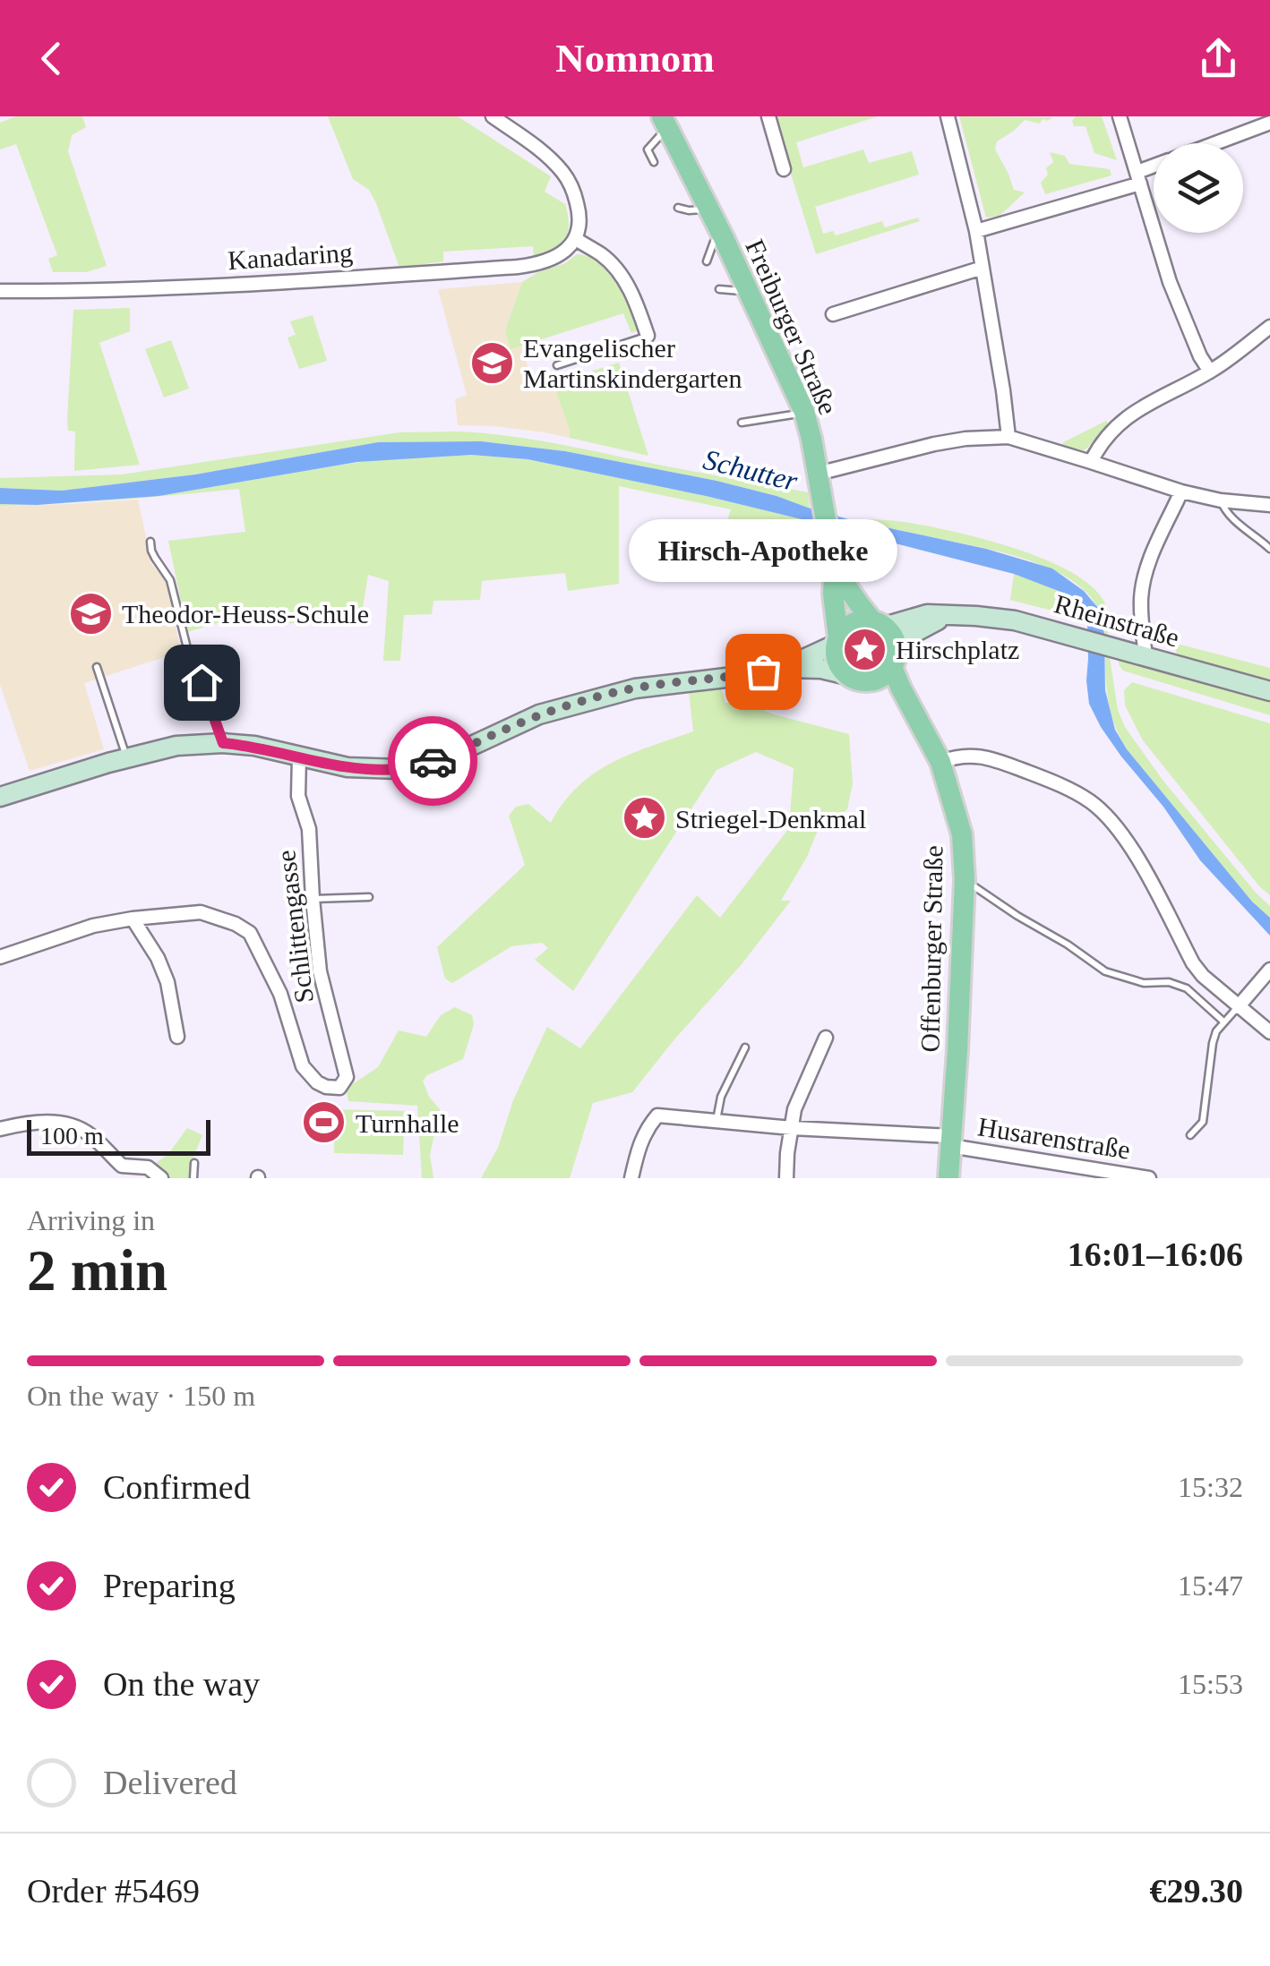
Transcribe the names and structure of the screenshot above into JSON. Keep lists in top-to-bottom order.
{
  "streets": {
    "main road": ["Freiburger Straße", "Offenburger Straße"],
    "street": [
      "Kanadaring",
      "Rheinstraße",
      "Schlittengasse",
      "Husarenstraße"
    ]
  },
  "crossings": [
    ["Freiburger Straße", "Rheinstraße"],
    ["Freiburger Straße", "Offenburger Straße"],
    ["Rheinstraße", "Offenburger Straße"],
    ["Offenburger Straße", "Husarenstraße"]
  ],
  "water": ["Schutter"],
  "places": {
    "school or university": ["Evangelischer Martinskindergarten", "Theodor-Heuss-Schule"],
    "place": ["Hirschplatz", "Striegel-Denkmal"],
    "other": ["Hirsch-Apotheke"],
    "sports": ["Turnhalle"]
  },
  "scale_bar": "100 m",
  "page": {
    "header": "Nomnom",
    "bubble": "Hirsch-Apotheke",
    "scale": "100 m",
    "heading": ["2 min", "Arriving in", "16:01–16:06"],
    "panel": ["Order #5469", "€29.30"],
    "bar": "On the way · 150 m",
    "list": [
      ["Confirmed", "15:32"],
      ["Preparing", "15:47"],
      ["On the way", "15:53"],
      "Delivered"
    ]
  }
}
